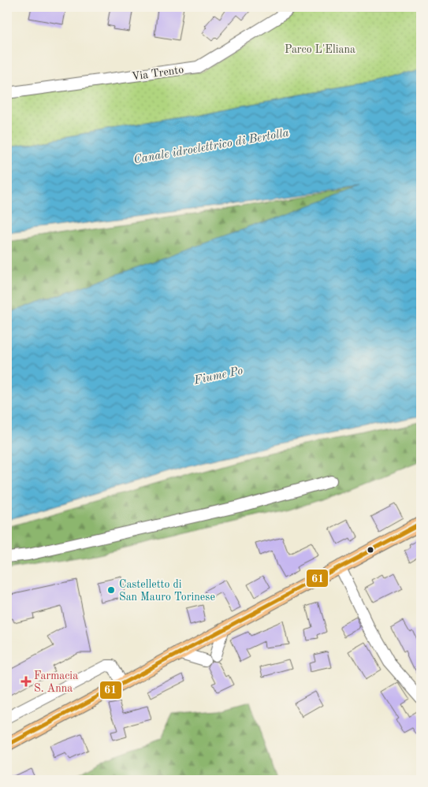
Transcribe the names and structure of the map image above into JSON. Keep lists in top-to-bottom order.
{
  "streets": {
    "street": ["Via Trento"]
  },
  "water": ["Canale idroelettrico di Bertolla", "Fiume Po"],
  "parks": ["Parco L'Eliana"],
  "places": {
    "other": ["Castelletto di San Mauro Torinese"],
    "health": ["Farmacia S. Anna"]
  },
  "lines": ["transit line 61"]
}
